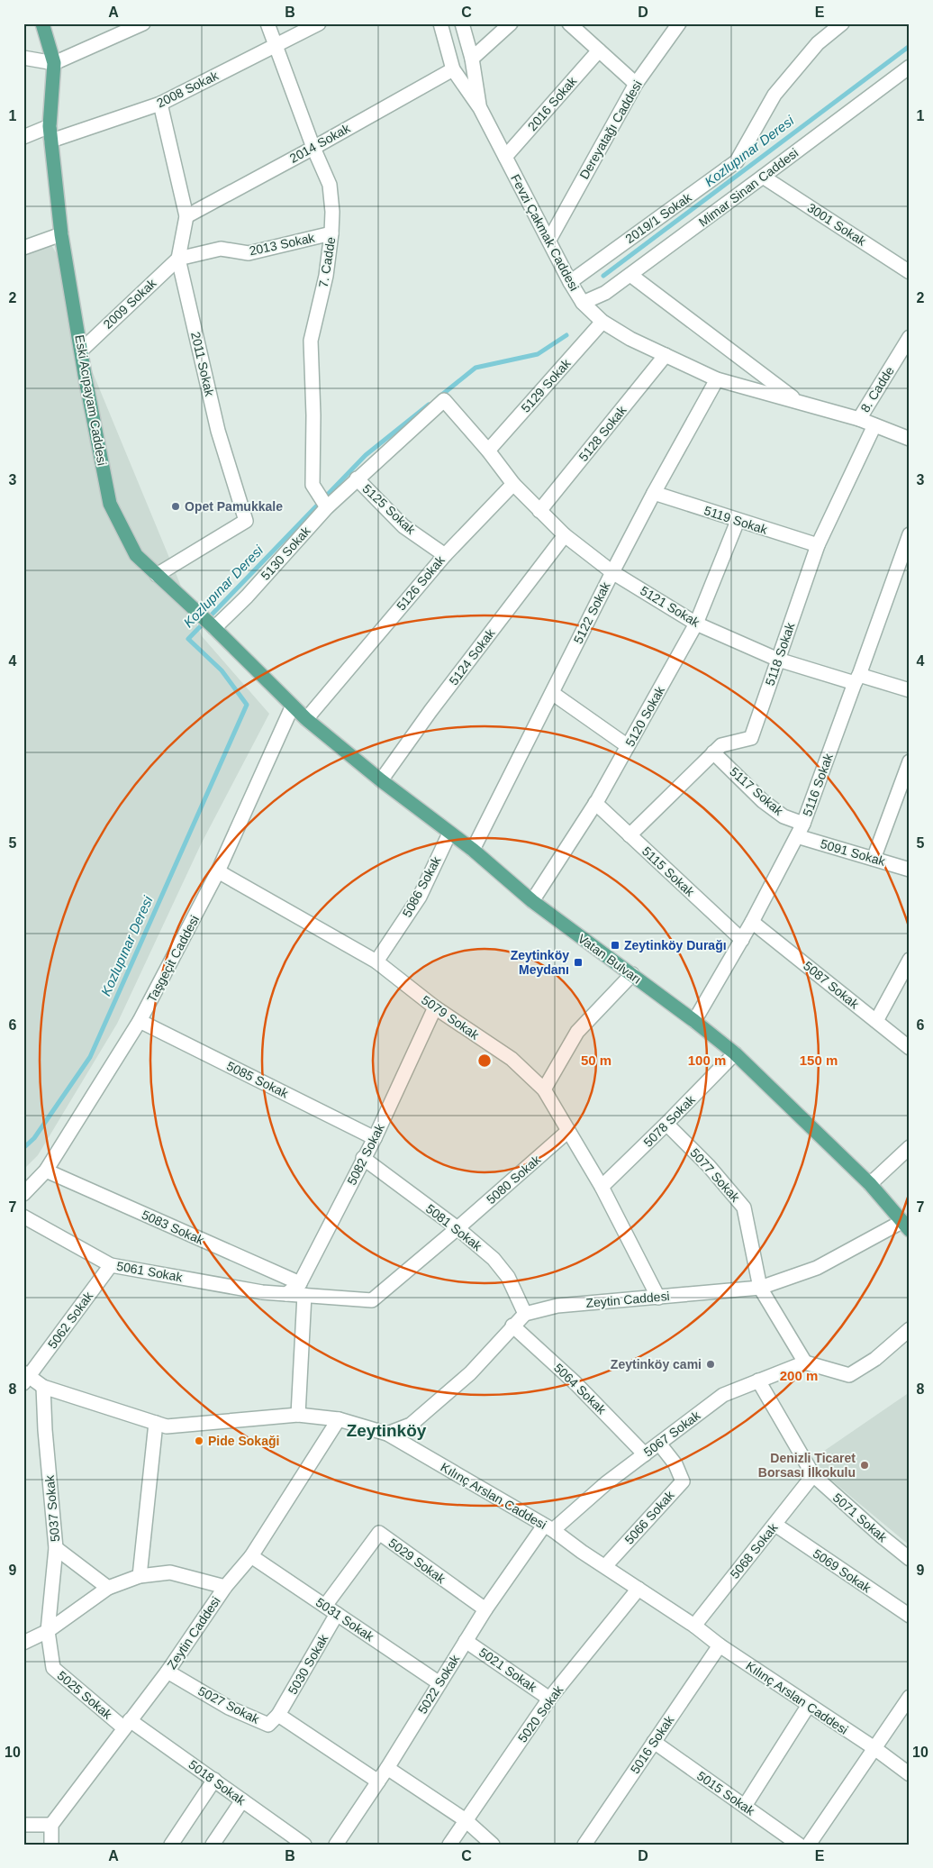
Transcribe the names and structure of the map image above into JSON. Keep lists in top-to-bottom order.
{
  "streets": {
    "main road": ["Eski Acıpayam Caddesi", "Vatan Bulvarı"],
    "street": [
      "2008 Sokak",
      "2016 Sokak",
      "Dereyatağı Caddesi",
      "2014 Sokak",
      "Mimar Sinan Caddesi",
      "2019/1 Sokak",
      "3001 Sokak",
      "Fevzi Çakmak Caddesi",
      "2013 Sokak",
      "7. Cadde",
      "2009 Sokak",
      "2011 Sokak",
      "5129 Sokak",
      "8. Cadde",
      "5128 Sokak",
      "5125 Sokak",
      "5119 Sokak",
      "5130 Sokak",
      "5126 Sokak",
      "5121 Sokak",
      "5122 Sokak",
      "5118 Sokak",
      "5124 Sokak",
      "5120 Sokak",
      "5116 Sokak",
      "5117 Sokak",
      "5091 Sokak",
      "5115 Sokak",
      "5086 Sokak",
      "Taşgeçit Caddesi",
      "5087 Sokak",
      "5079 Sokak",
      "5085 Sokak",
      "5078 Sokak",
      "5082 Sokak",
      "5077 Sokak",
      "5080 Sokak",
      "5083 Sokak",
      "5081 Sokak",
      "5061 Sokak",
      "Zeytin Caddesi",
      "5062 Sokak",
      "5064 Sokak",
      "5067 Sokak",
      "Kılınç Arslan Caddesi",
      "5037 Sokak",
      "5066 Sokak",
      "5071 Sokak",
      "5068 Sokak",
      "5029 Sokak",
      "5069 Sokak",
      "5031 Sokak",
      "5030 Sokak",
      "5021 Sokak",
      "5022 Sokak",
      "5025 Sokak",
      "5027 Sokak",
      "5020 Sokak",
      "5016 Sokak",
      "5018 Sokak",
      "5015 Sokak"
    ]
  },
  "crossings": [
    ["2008 Sokak", "7. Cadde"],
    ["2008 Sokak", "2011 Sokak"],
    ["2008 Sokak", "Eski Acıpayam Caddesi"],
    ["2016 Sokak", "Fevzi Çakmak Caddesi"],
    ["Dereyatağı Caddesi", "Fevzi Çakmak Caddesi"],
    ["2014 Sokak", "7. Cadde"],
    ["2014 Sokak", "2011 Sokak"],
    ["Mimar Sinan Caddesi", "3001 Sokak"],
    ["Mimar Sinan Caddesi", "Fevzi Çakmak Caddesi"],
    ["2019/1 Sokak", "Fevzi Çakmak Caddesi"],
    ["Fevzi Çakmak Caddesi", "5129 Sokak"],
    ["Fevzi Çakmak Caddesi", "8. Cadde"],
    ["Fevzi Çakmak Caddesi", "5128 Sokak"],
    ["Fevzi Çakmak Caddesi", "5122 Sokak"],
    ["Fevzi Çakmak Caddesi", "5118 Sokak"],
    ["2013 Sokak", "7. Cadde"],
    ["2013 Sokak", "2009 Sokak"],
    ["2013 Sokak", "2011 Sokak"],
    ["7. Cadde", "5130 Sokak"],
    ["2009 Sokak", "2011 Sokak"],
    ["2009 Sokak", "Eski Acıpayam Caddesi"],
    ["2011 Sokak", "Eski Acıpayam Caddesi"],
    ["5129 Sokak", "5130 Sokak"],
    ["Eski Acıpayam Caddesi", "5130 Sokak"],
    ["Eski Acıpayam Caddesi", "Taşgeçit Caddesi"],
    ["Eski Acıpayam Caddesi", "Vatan Bulvarı"],
    ["5128 Sokak", "5121 Sokak"],
    ["5125 Sokak", "5130 Sokak"],
    ["5125 Sokak", "5126 Sokak"],
    ["5119 Sokak", "5122 Sokak"],
    ["5119 Sokak", "5118 Sokak"],
    ["5119 Sokak", "5120 Sokak"],
    ["5126 Sokak", "5121 Sokak"],
    ["5126 Sokak", "Vatan Bulvarı"],
    ["5121 Sokak", "5122 Sokak"],
    ["5121 Sokak", "5118 Sokak"],
    ["5121 Sokak", "5124 Sokak"],
    ["5121 Sokak", "5120 Sokak"],
    ["5121 Sokak", "5116 Sokak"],
    ["5122 Sokak", "Vatan Bulvarı"],
    ["5118 Sokak", "5117 Sokak"],
    ["5118 Sokak", "5115 Sokak"],
    ["5124 Sokak", "Vatan Bulvarı"],
    ["5120 Sokak", "5115 Sokak"],
    ["5120 Sokak", "Vatan Bulvarı"],
    ["5116 Sokak", "5117 Sokak"],
    ["5116 Sokak", "5091 Sokak"],
    ["5116 Sokak", "5115 Sokak"],
    ["5116 Sokak", "Vatan Bulvarı"],
    ["5116 Sokak", "5087 Sokak"],
    ["5086 Sokak", "Vatan Bulvarı"],
    ["5086 Sokak", "5079 Sokak"],
    ["Taşgeçit Caddesi", "Vatan Bulvarı"],
    ["Taşgeçit Caddesi", "5079 Sokak"],
    ["Taşgeçit Caddesi", "5085 Sokak"],
    ["Taşgeçit Caddesi", "5083 Sokak"],
    ["Vatan Bulvarı", "5078 Sokak"],
    ["Vatan Bulvarı", "Zeytin Caddesi"],
    ["5079 Sokak", "5078 Sokak"],
    ["5079 Sokak", "5082 Sokak"],
    ["5079 Sokak", "5080 Sokak"],
    ["5079 Sokak", "Zeytin Caddesi"],
    ["5085 Sokak", "5082 Sokak"],
    ["5078 Sokak", "5077 Sokak"],
    ["5082 Sokak", "5083 Sokak"],
    ["5082 Sokak", "5081 Sokak"],
    ["5082 Sokak", "5061 Sokak"],
    ["5077 Sokak", "Zeytin Caddesi"],
    ["5077 Sokak", "5067 Sokak"],
    ["5080 Sokak", "5081 Sokak"],
    ["5081 Sokak", "Zeytin Caddesi"],
    ["5061 Sokak", "5062 Sokak"],
    ["Zeytin Caddesi", "5064 Sokak"],
    ["Zeytin Caddesi", "Kılınç Arslan Caddesi"],
    ["Zeytin Caddesi", "5031 Sokak"],
    ["Zeytin Caddesi", "5025 Sokak"],
    ["Zeytin Caddesi", "5027 Sokak"],
    ["Zeytin Caddesi", "5018 Sokak"],
    ["5062 Sokak", "Kılınç Arslan Caddesi"],
    ["5064 Sokak", "5067 Sokak"],
    ["5067 Sokak", "Kılınç Arslan Caddesi"],
    ["5067 Sokak", "5066 Sokak"],
    ["5067 Sokak", "5071 Sokak"],
    ["5067 Sokak", "5022 Sokak"],
    ["Kılınç Arslan Caddesi", "5037 Sokak"],
    ["Kılınç Arslan Caddesi", "5066 Sokak"],
    ["Kılınç Arslan Caddesi", "5068 Sokak"],
    ["Kılınç Arslan Caddesi", "5022 Sokak"],
    ["Kılınç Arslan Caddesi", "5020 Sokak"],
    ["Kılınç Arslan Caddesi", "5016 Sokak"],
    ["5037 Sokak", "5025 Sokak"],
    ["5071 Sokak", "5068 Sokak"],
    ["5068 Sokak", "5069 Sokak"],
    ["5029 Sokak", "5031 Sokak"],
    ["5029 Sokak", "5022 Sokak"],
    ["5031 Sokak", "5030 Sokak"],
    ["5031 Sokak", "5022 Sokak"],
    ["5030 Sokak", "5027 Sokak"],
    ["5021 Sokak", "5022 Sokak"],
    ["5021 Sokak", "5020 Sokak"],
    ["5022 Sokak", "5027 Sokak"],
    ["5025 Sokak", "5018 Sokak"],
    ["5016 Sokak", "5015 Sokak"]
  ],
  "districts": ["Zeytinköy"],
  "water": ["Kozlupınar Deresi"],
  "places": {
    "other": [
      "Opet Pamukkale",
      "Zeytinköy cami",
      "Pide Sokaği",
      "Denizli Ticaret Borsası İlkokulu"
    ],
    "transit": ["Zeytinköy Durağı", "Zeytinköy Meydanı"]
  },
  "grid": {
    "columns": [
      "A",
      "B",
      "C",
      "D",
      "E"
    ],
    "rows": [
      "1",
      "2",
      "3",
      "4",
      "5",
      "6",
      "7",
      "8",
      "9",
      "10"
    ]
  },
  "rings": [
    "50 m",
    "100 m",
    "150 m",
    "200 m"
  ]
}
